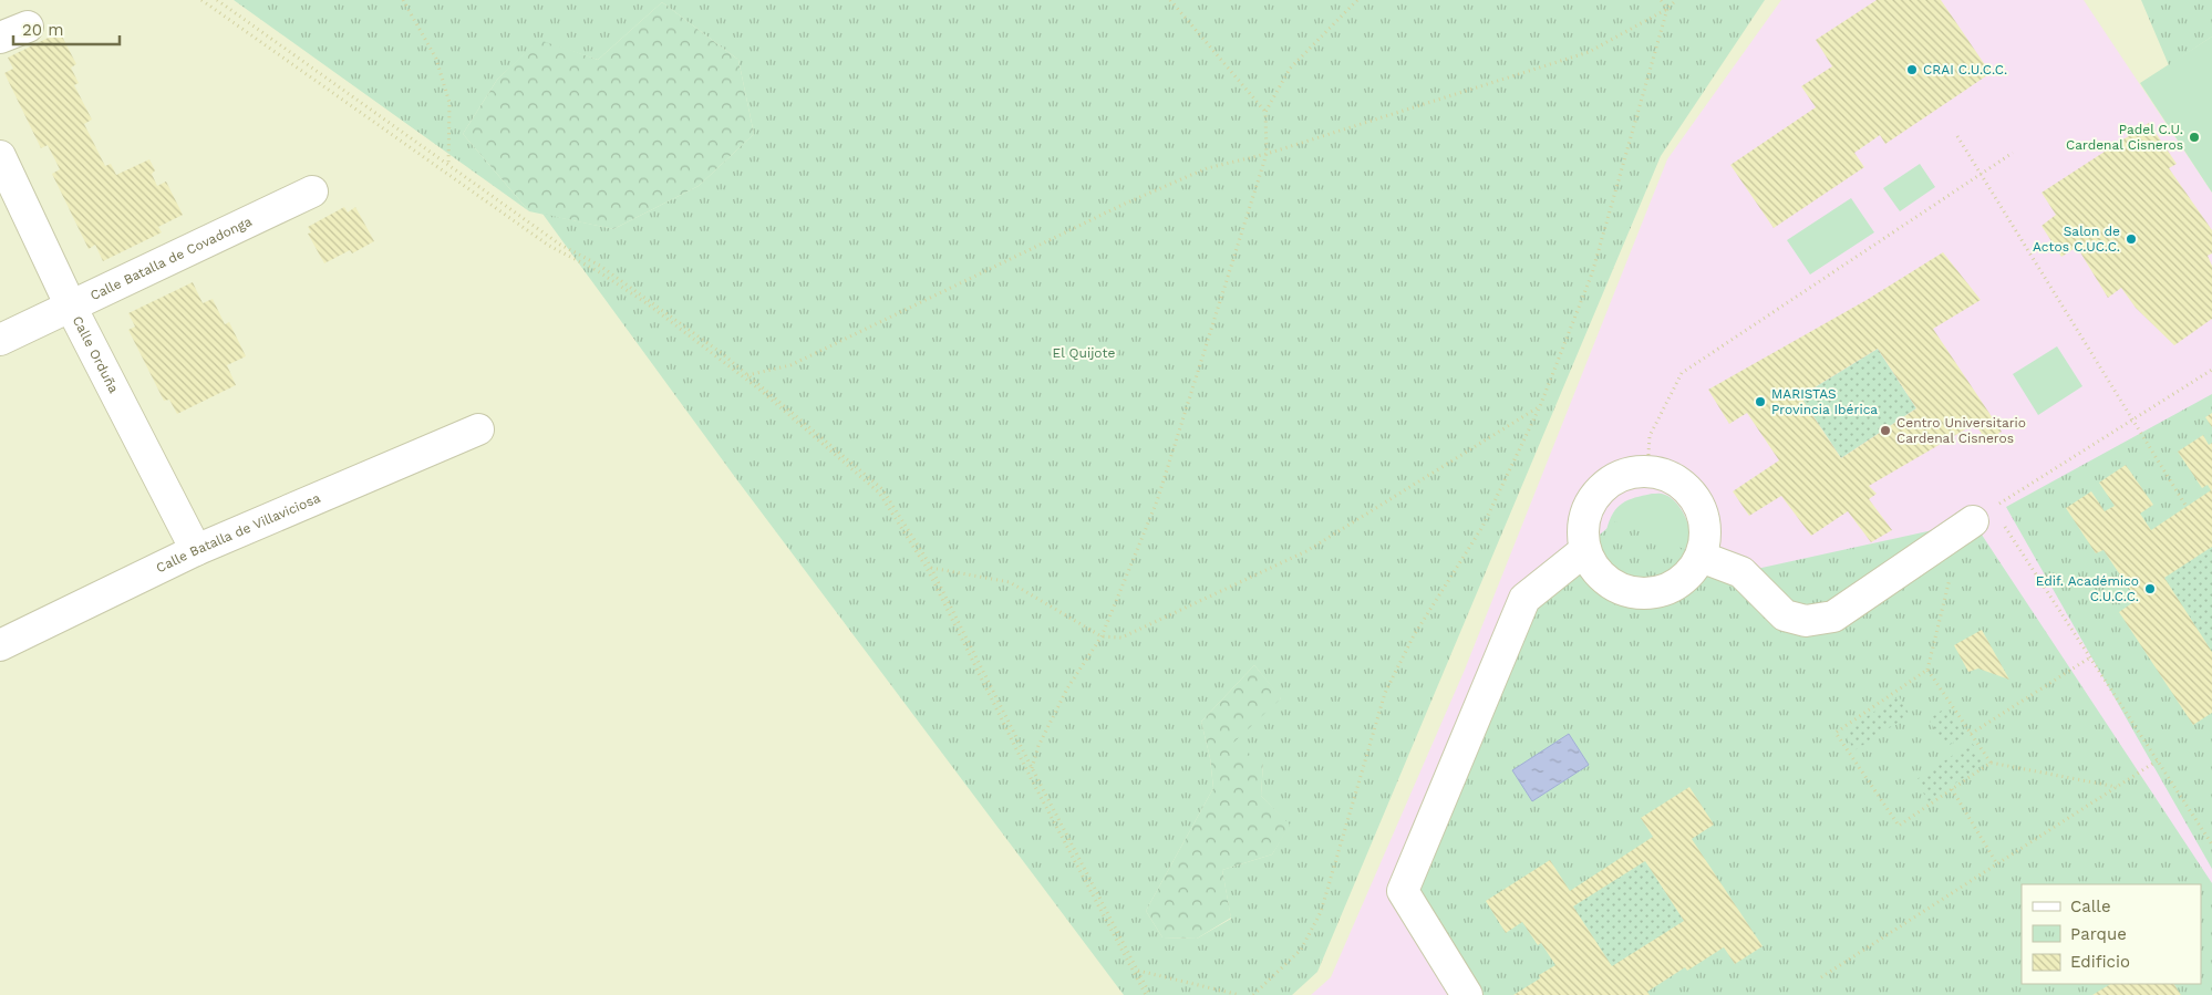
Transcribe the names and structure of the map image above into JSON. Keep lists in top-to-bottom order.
{
  "streets": {
    "street": ["Calle Batalla de Covadonga", "Calle Orduña", "Calle Batalla de Villaviciosa"]
  },
  "crossings": [
    ["Calle Batalla de Covadonga", "Calle Orduña"],
    ["Calle Orduña", "Calle Batalla de Villaviciosa"]
  ],
  "parks": ["El Quijote"],
  "places": [
    "CRAI C.U.C.C.",
    "Padel C.U. Cardenal Cisneros",
    "Salon de Actos C.UC.C.",
    "MARISTAS Provincia Ibérica",
    "Centro Universitario Cardenal Cisneros",
    "Edif. Académico C.U.C.C."
  ],
  "legend": ["Calle", "Parque", "Edificio"],
  "scale_bar": "20 m"
}
